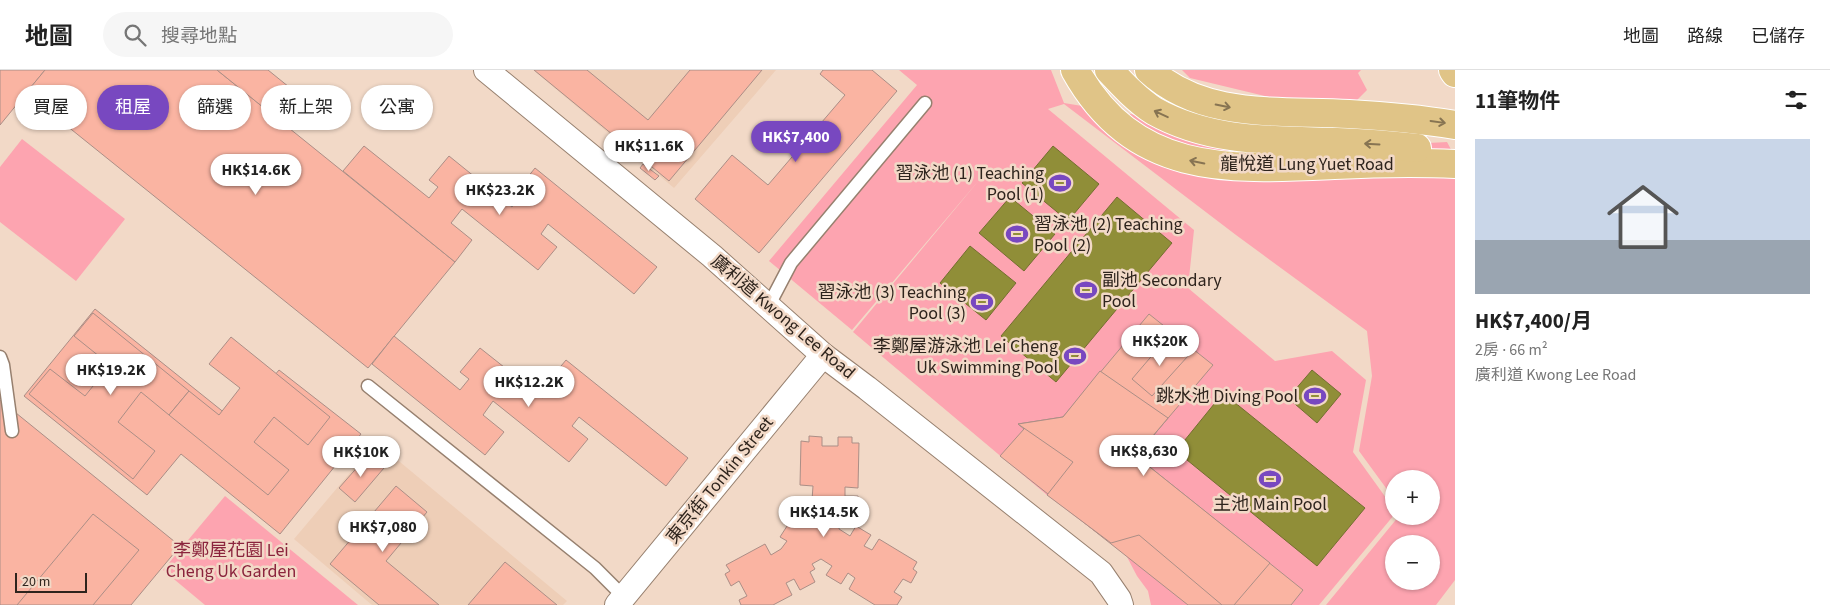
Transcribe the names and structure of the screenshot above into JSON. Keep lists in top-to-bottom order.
{
  "streets": {
    "main road": ["龍悅道 Lung Yuet Road"],
    "street": ["廣利道 Kwong Lee Road", "東京街 Tonkin Street"]
  },
  "crossings": [
    ["廣利道 Kwong Lee Road", "東京街 Tonkin Street"]
  ],
  "parks": ["李鄭屋花園 Lei Cheng Uk Garden"],
  "places": {
    "sports": [
      "習泳池 (1) Teaching Pool (1)",
      "習泳池 (2) Teaching Pool (2)",
      "副池 Secondary Pool",
      "習泳池 (3) Teaching Pool (3)",
      "李鄭屋游泳池 Lei Cheng Uk Swimming Pool",
      "跳水池 Diving Pool",
      "主池 Main Pool"
    ]
  },
  "scale_bar": "20 m",
  "page": {
    "header": "地圖",
    "search": "搜尋地點",
    "nav": ["地圖", "路線", "已儲存"],
    "heading": "11筆物件",
    "chip": [
      "買屋",
      "租屋",
      "篩選",
      "新上架",
      "公寓"
    ],
    "price": [
      "HK$7,400",
      "HK$11.6K",
      "HK$14.6K",
      "HK$23.2K",
      "HK$20K",
      "HK$19.2K",
      "HK$12.2K",
      "HK$8,630",
      "HK$10K",
      "HK$14.5K",
      "HK$7,080"
    ],
    "list": [
      {
        "name": "HK$7,400/月",
        "note": "2房 · 66 m² · 廣利道 Kwong Lee Road"
      }
    ],
    "map_buttons": ["+", "−"],
    "scale": "20 m"
  }
}
